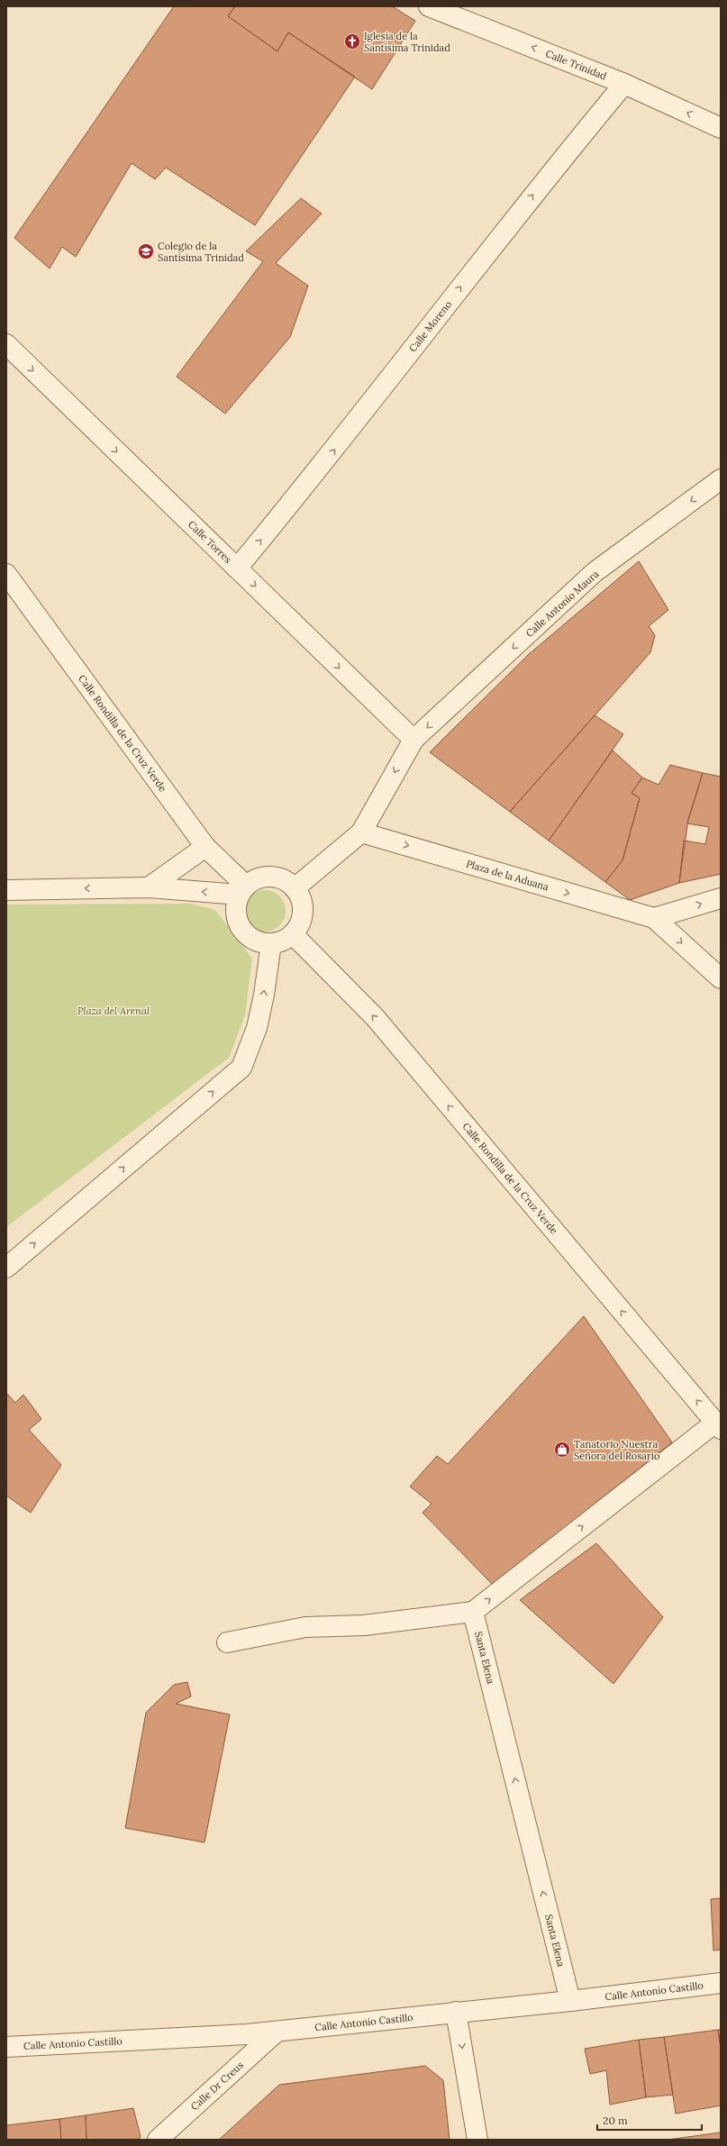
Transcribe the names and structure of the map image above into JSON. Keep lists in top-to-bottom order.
{
  "streets": {
    "street": [
      "Calle Trinidad",
      "Calle Moreno",
      "Calle Torres",
      "Calle Antonio Maura",
      "Calle Rondilla de la Cruz Verde",
      "Plaza de la Aduana",
      "Santa Elena",
      "Calle Antonio Castillo",
      "Calle Dr Creus"
    ]
  },
  "crossings": [
    ["Calle Trinidad", "Calle Moreno"],
    ["Calle Moreno", "Calle Torres"],
    ["Calle Torres", "Calle Antonio Maura"],
    ["Santa Elena", "Calle Antonio Castillo"],
    ["Calle Antonio Castillo", "Calle Dr Creus"]
  ],
  "one_way": [
    "Calle Trinidad",
    "Calle Moreno",
    "Calle Torres",
    "Calle Antonio Maura",
    "Calle Rondilla de la Cruz Verde",
    "Plaza de la Aduana",
    "Santa Elena"
  ],
  "parks": ["Plaza del Arenal"],
  "places": {
    "church": ["Iglesia de la Santísima Trinidad"],
    "school or university": ["Colegio de la Santísima Trinidad"],
    "shop": ["Tanatorio Nuestra Señora del Rosario"]
  },
  "scale_bar": "20 m"
}
